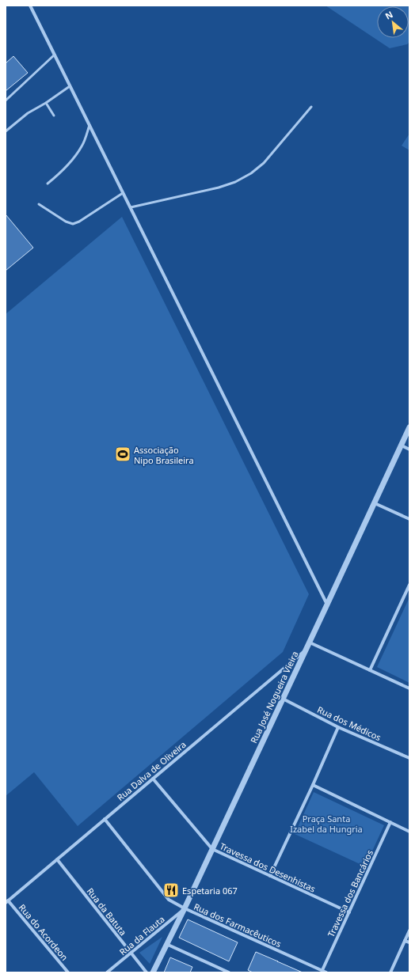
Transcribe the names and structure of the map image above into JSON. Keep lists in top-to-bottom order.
{
  "streets": {
    "street": [
      "Rua José Nogueira Vieira",
      "Rua dos Médicos",
      "Rua Dalva de Oliveira",
      "Travessa dos Desenhistas",
      "Travessa dos Bancários",
      "Rua da Batuta",
      "Rua dos Farmacêuticos",
      "Rua do Acordeon",
      "Rua da Flauta"
    ]
  },
  "crossings": [
    ["Rua José Nogueira Vieira", "Rua dos Médicos"],
    ["Rua José Nogueira Vieira", "Rua Dalva de Oliveira"],
    ["Rua José Nogueira Vieira", "Travessa dos Desenhistas"],
    ["Rua José Nogueira Vieira", "Rua dos Farmacêuticos"],
    ["Rua José Nogueira Vieira", "Rua da Flauta"],
    ["Rua Dalva de Oliveira", "Travessa dos Desenhistas"],
    ["Rua Dalva de Oliveira", "Rua da Batuta"],
    ["Rua Dalva de Oliveira", "Rua dos Farmacêuticos"],
    ["Rua Dalva de Oliveira", "Rua do Acordeon"],
    ["Travessa dos Desenhistas", "Travessa dos Bancários"],
    ["Travessa dos Bancários", "Rua dos Farmacêuticos"],
    ["Rua da Batuta", "Rua da Flauta"],
    ["Rua dos Farmacêuticos", "Rua da Flauta"]
  ],
  "parks": ["Praça Santa Izabel da Hungria"],
  "places": {
    "sports": ["Associação Nipo Brasileira"],
    "restaurant": ["Espetaria 067"]
  },
  "north": "top left"
}
